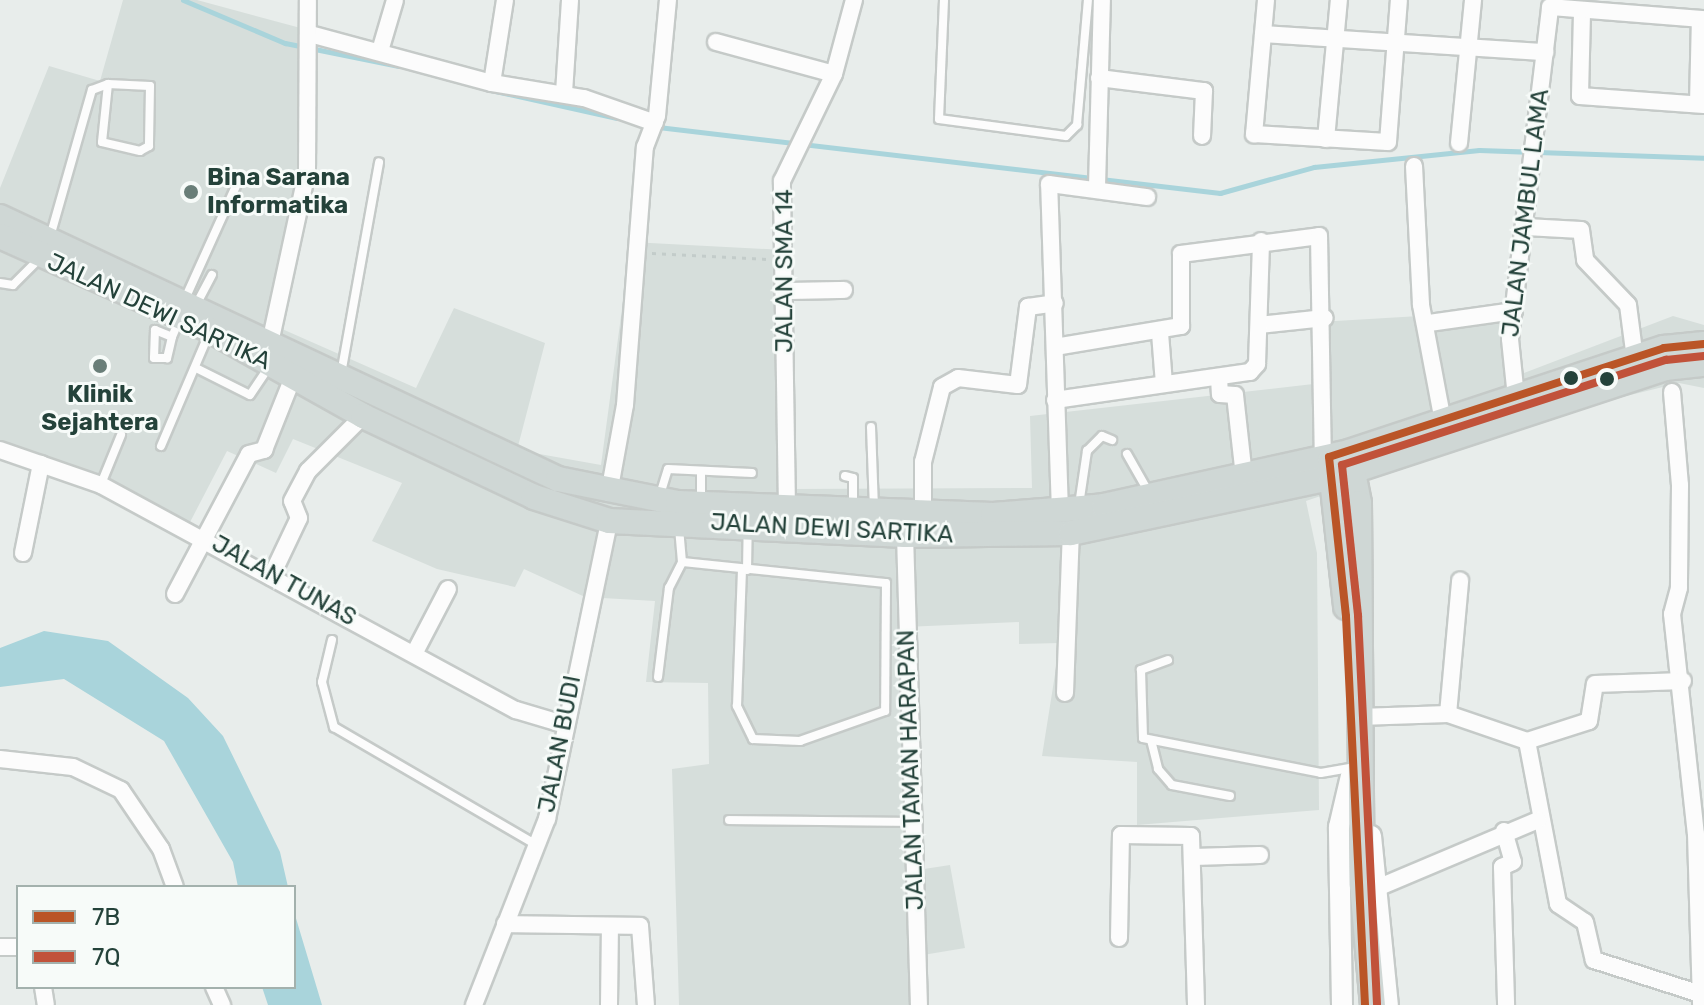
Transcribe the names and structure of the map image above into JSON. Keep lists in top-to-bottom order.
{
  "streets": {
    "main road": ["JALAN DEWI SARTIKA"],
    "street": [
      "JALAN JAMBUL LAMA",
      "JALAN SMA 14",
      "JALAN TUNAS",
      "JALAN BUDI",
      "JALAN TAMAN HARAPAN"
    ]
  },
  "crossings": [
    ["JALAN JAMBUL LAMA", "JALAN DEWI SARTIKA"],
    ["JALAN SMA 14", "JALAN DEWI SARTIKA"],
    ["JALAN DEWI SARTIKA", "JALAN BUDI"],
    ["JALAN DEWI SARTIKA", "JALAN TAMAN HARAPAN"],
    ["JALAN TUNAS", "JALAN BUDI"]
  ],
  "places": ["Bina Sarana Informatika", "Klinik Sejahtera"],
  "lines": ["transit line 7B", "transit line 7Q"],
  "legend": ["7B", "7Q"]
}
